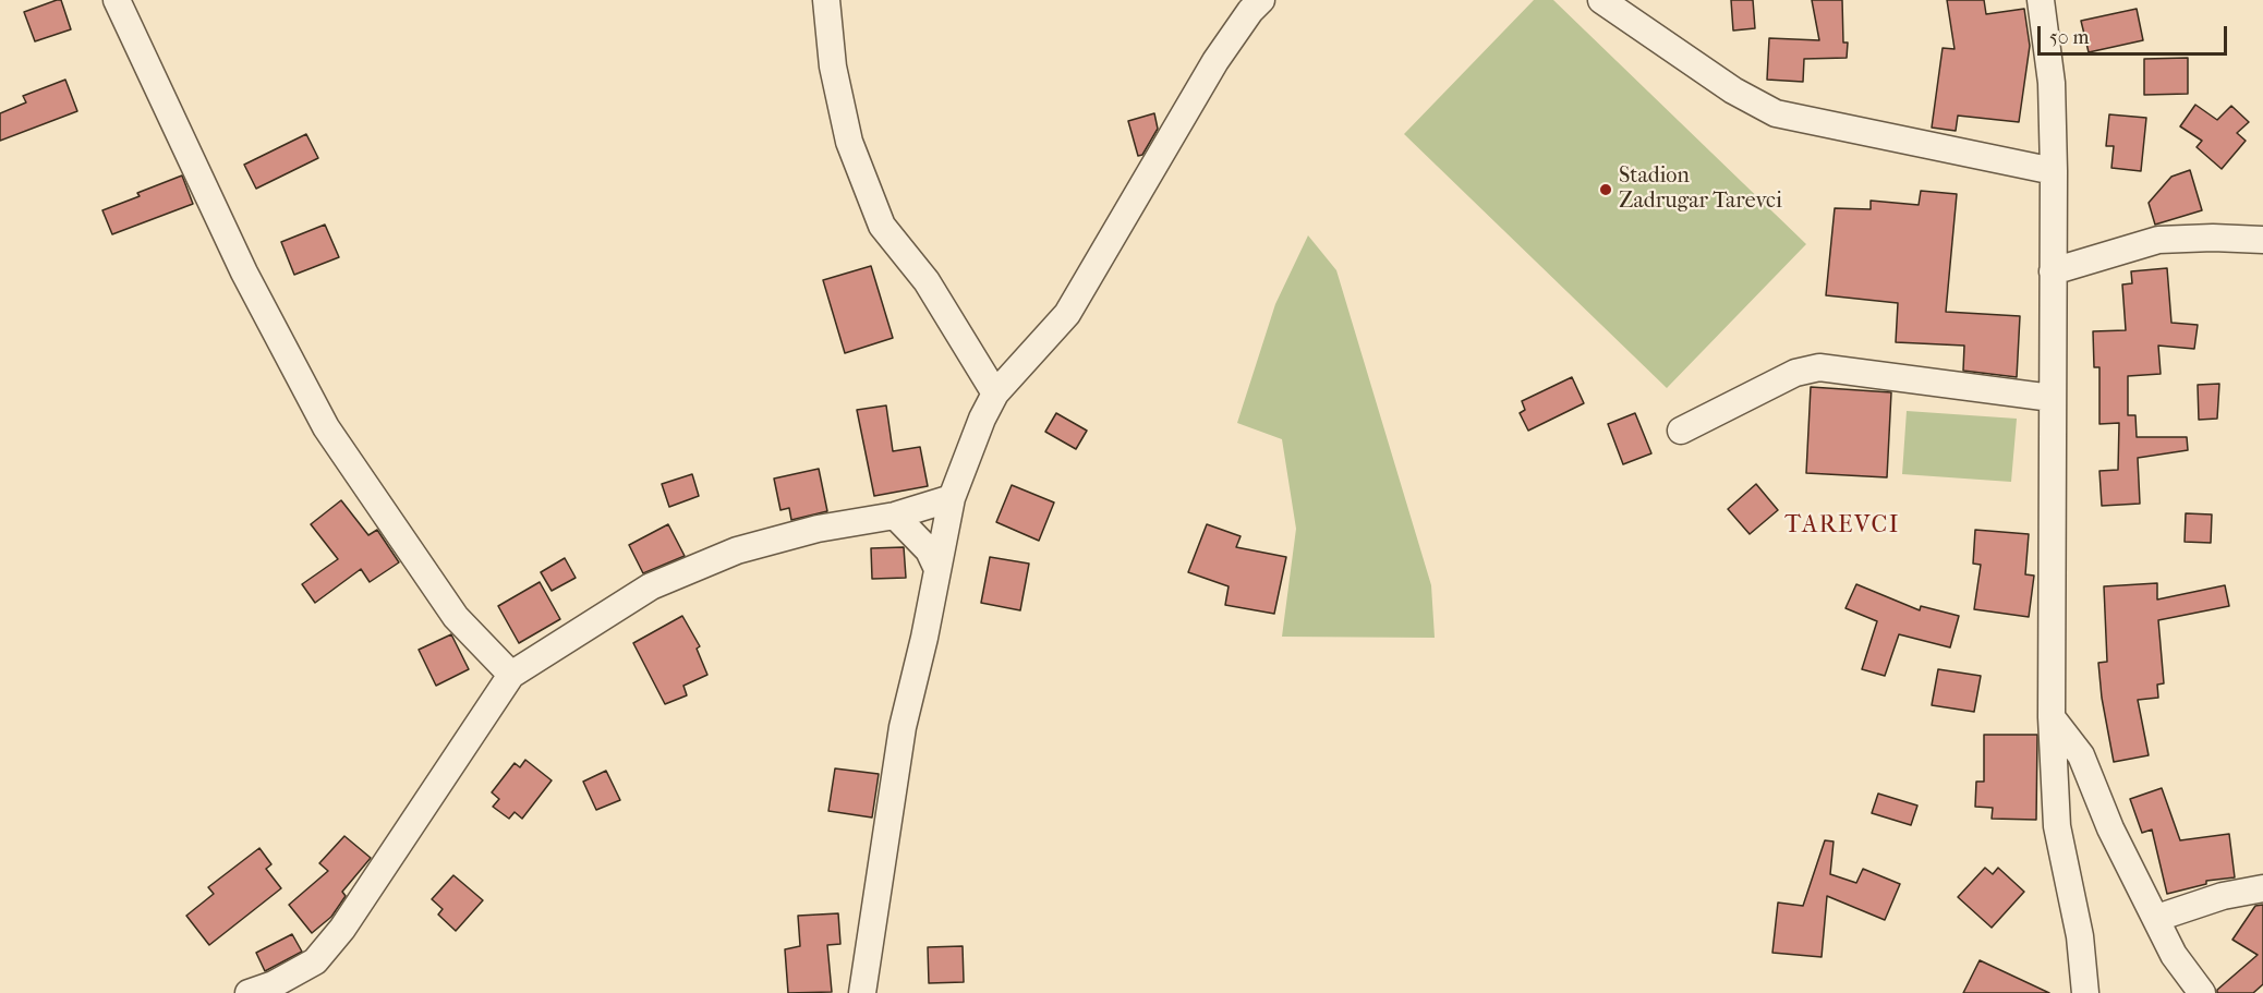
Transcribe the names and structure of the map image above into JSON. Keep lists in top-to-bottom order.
{
  "districts": ["TAREVCI"],
  "places": ["Stadion Zadrugar Tarevci"],
  "scale_bar": "50 m"
}
